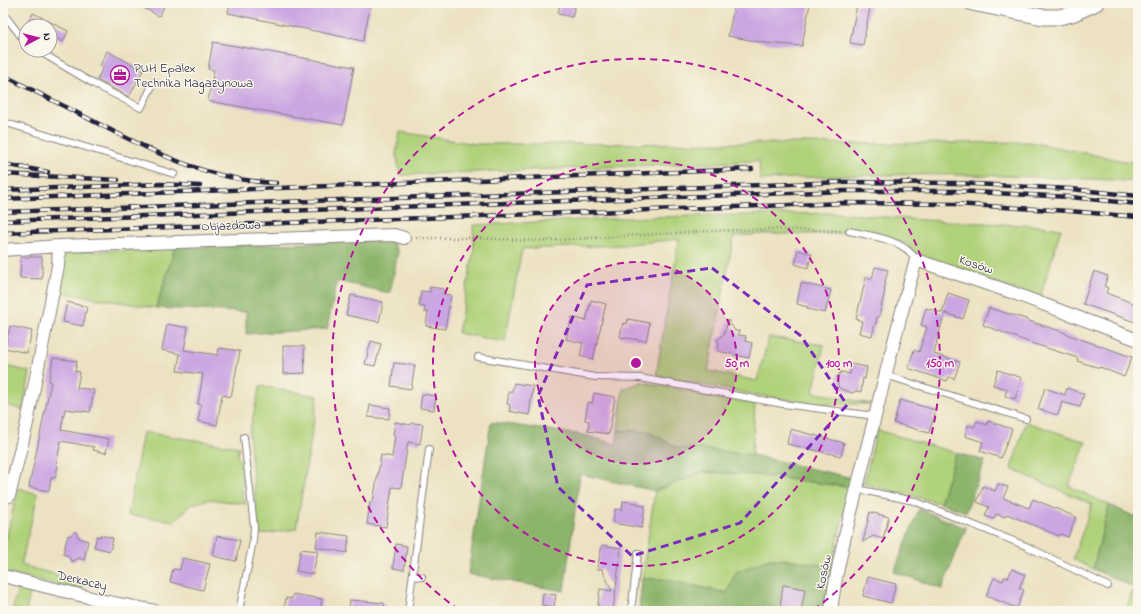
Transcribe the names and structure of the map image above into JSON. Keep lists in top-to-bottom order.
{
  "streets": {
    "street": ["Objazdowa", "Kosów", "Derkaczy"]
  },
  "places": {
    "office": ["PUH Epalex Technika Magazynowa"]
  },
  "north": "right",
  "rings": ["50 m", "100 m", "150 m"]
}
